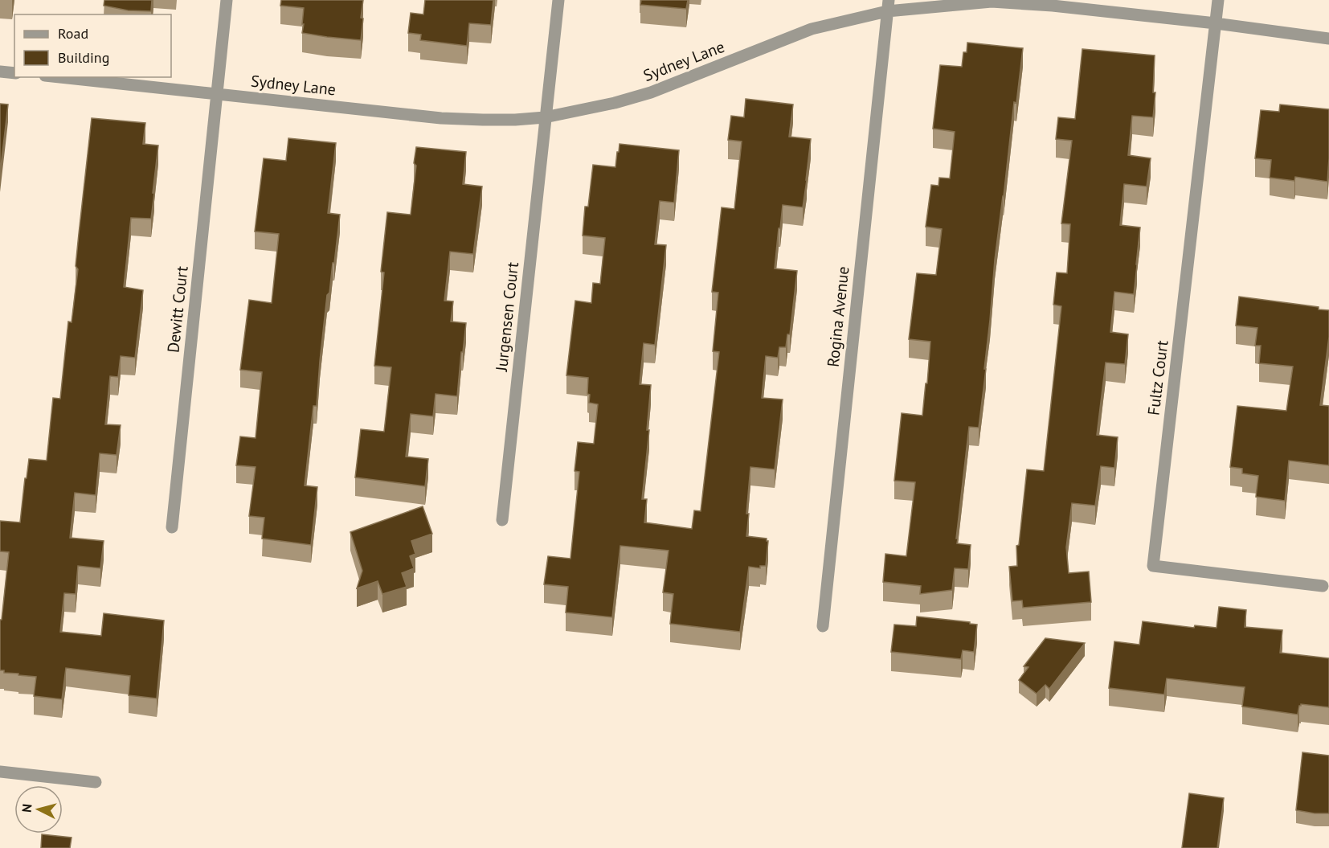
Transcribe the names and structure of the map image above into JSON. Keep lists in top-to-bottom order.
{
  "streets": {
    "street": [
      "Sydney Lane",
      "Dewitt Court",
      "Jurgensen Court",
      "Rogina Avenue",
      "Fultz Court"
    ]
  },
  "crossings": [
    ["Sydney Lane", "Dewitt Court"],
    ["Sydney Lane", "Jurgensen Court"],
    ["Sydney Lane", "Rogina Avenue"],
    ["Sydney Lane", "Fultz Court"]
  ],
  "legend": ["Road", "Building"],
  "north": "left"
}
